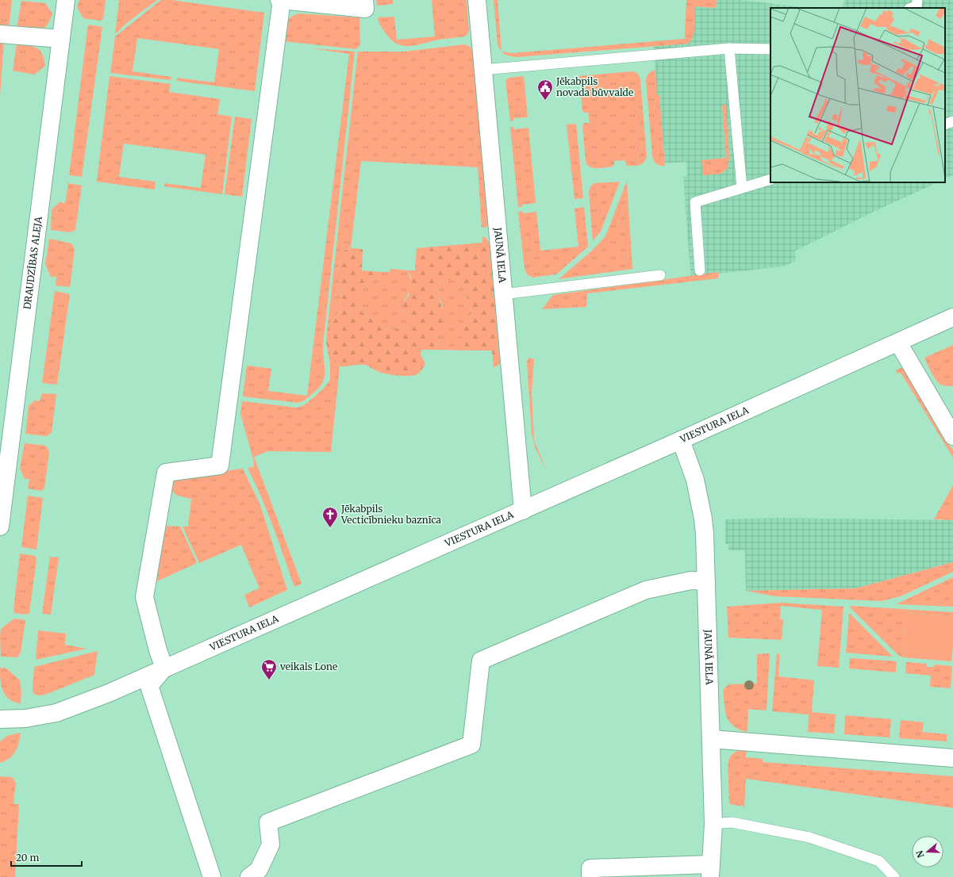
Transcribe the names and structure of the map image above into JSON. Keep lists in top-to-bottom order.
{
  "streets": {
    "street": ["JAUNĀ IELA", "DRAUDZĪBAS ALEJA", "VIESTURA IELA"]
  },
  "crossings": [
    ["JAUNĀ IELA", "VIESTURA IELA"]
  ],
  "places": {
    "public building": ["Jēkabpils novada būvvalde"],
    "church": ["Jēkabpils Vecticībnieku baznīca"],
    "supermarket": ["veikals Lone"]
  },
  "scale_bar": "20 m",
  "north": "left"
}
